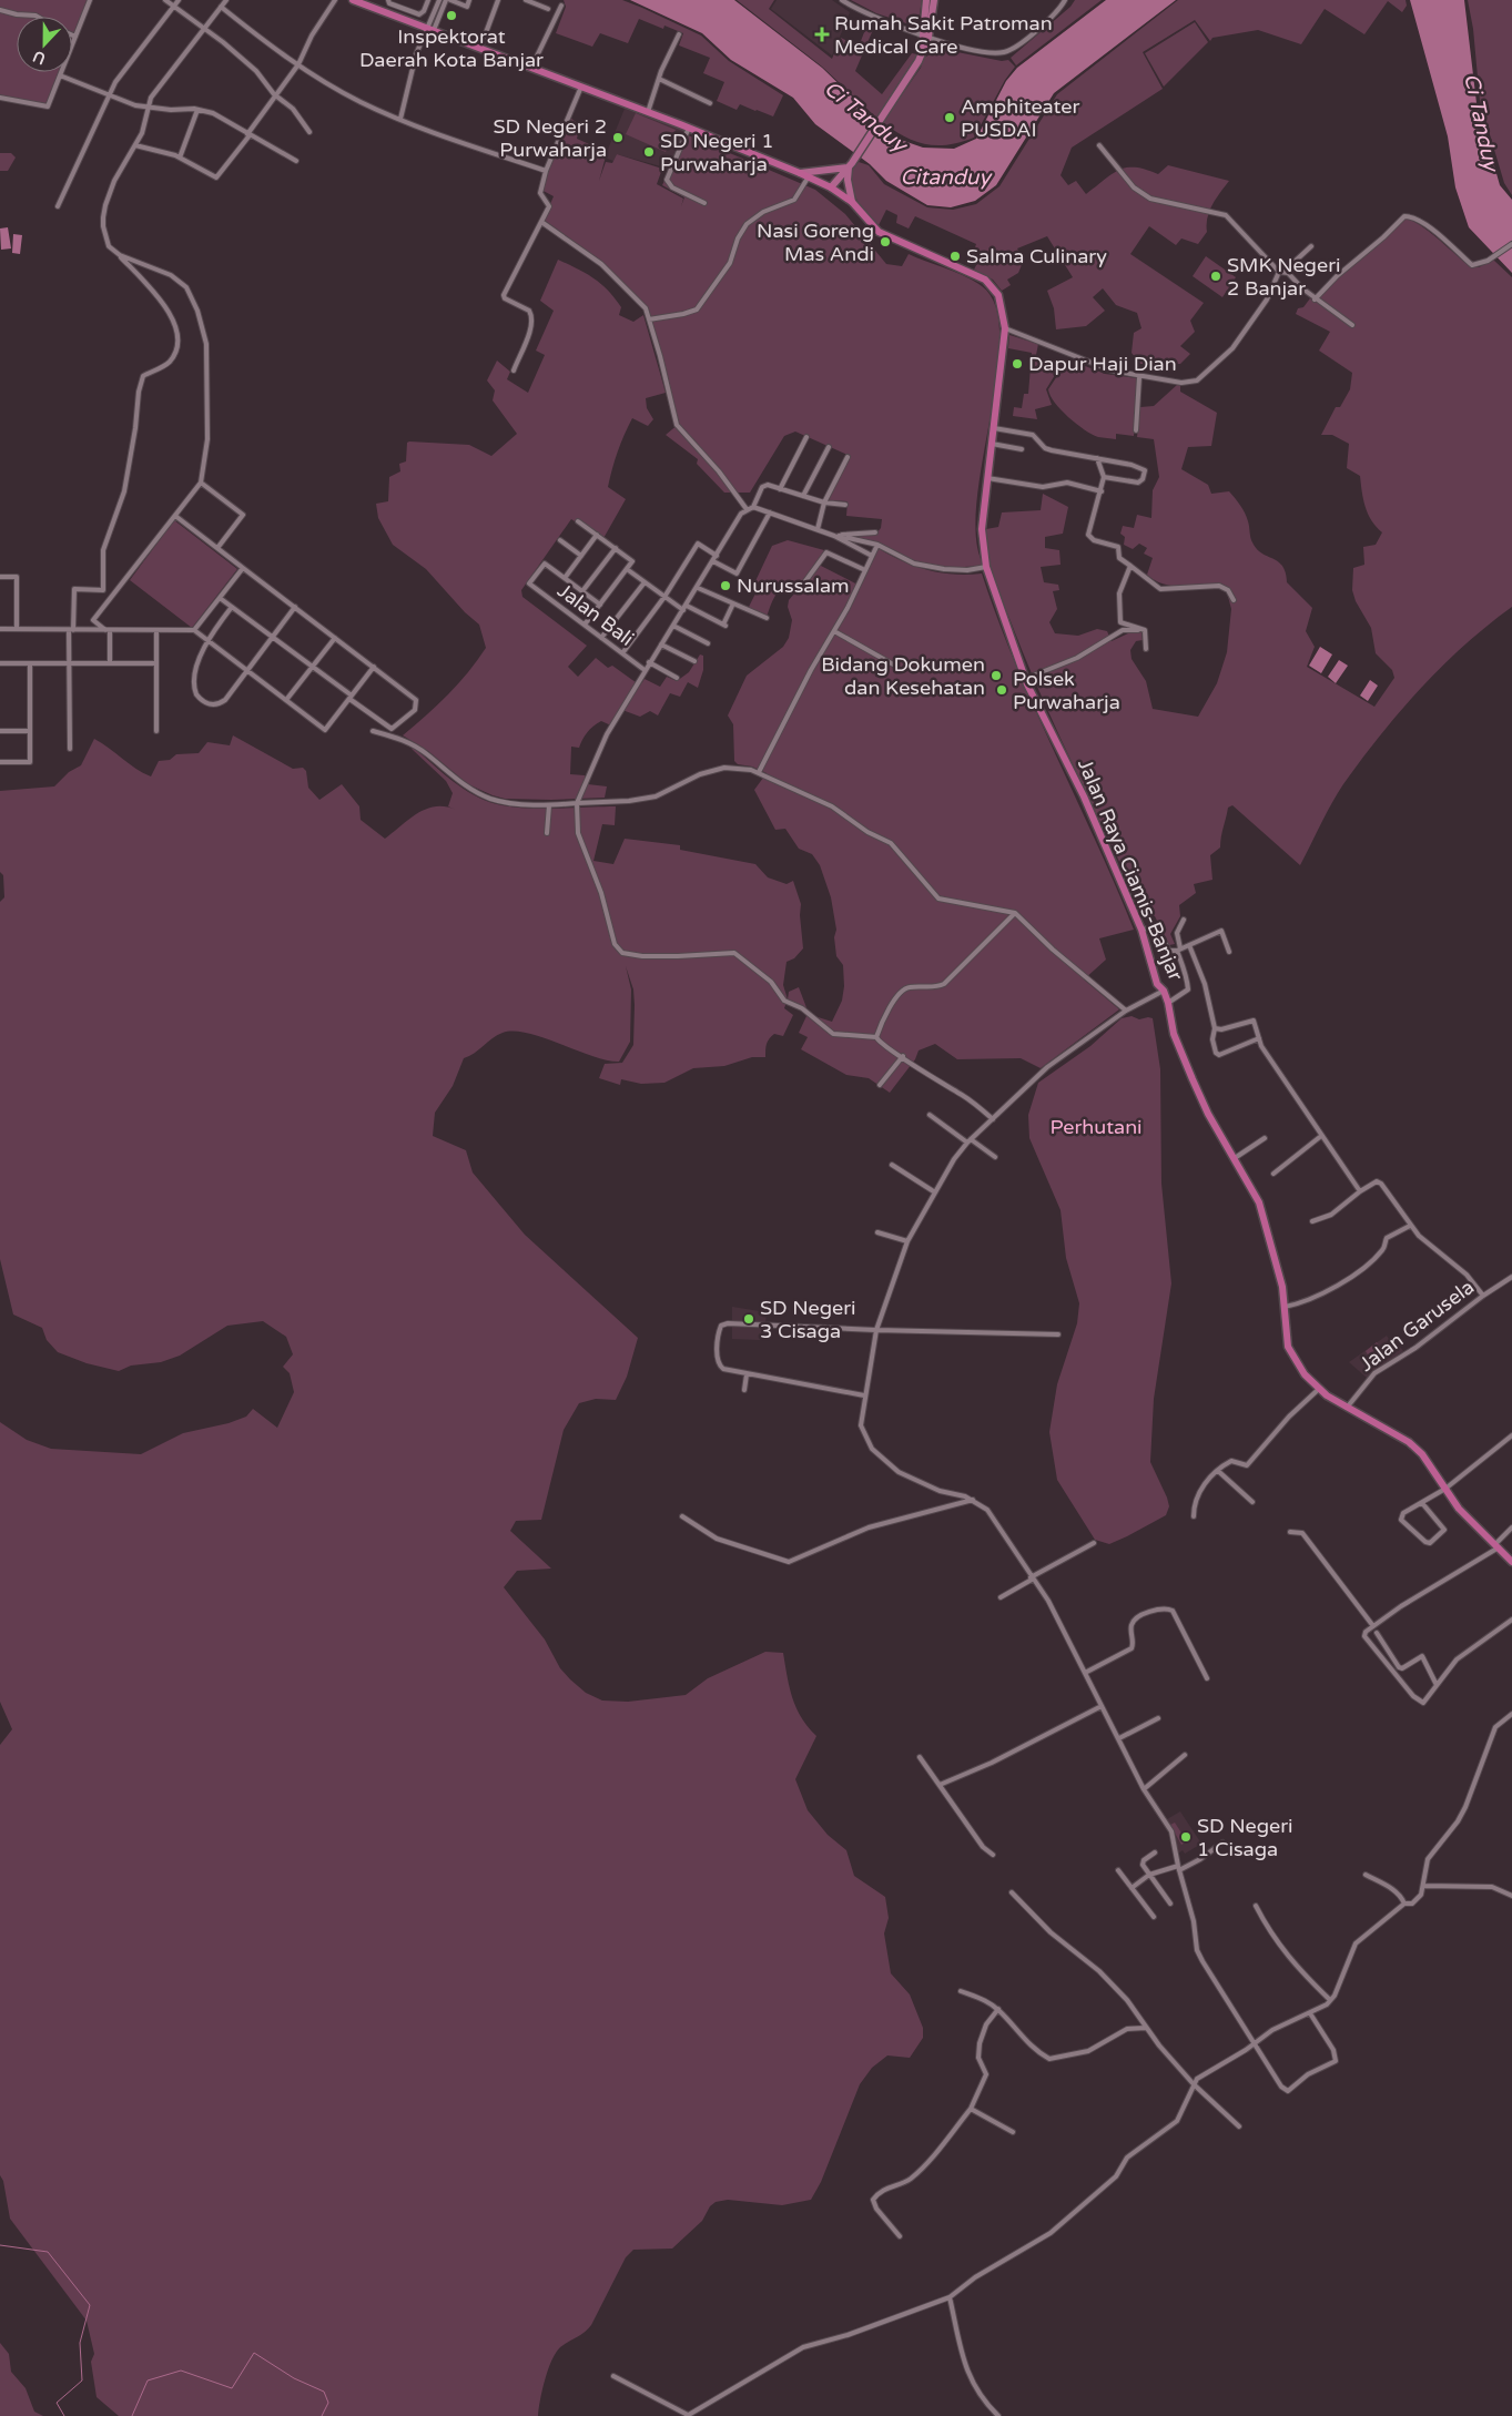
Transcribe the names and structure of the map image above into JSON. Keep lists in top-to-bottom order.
{
  "streets": {
    "highway": ["Jalan Raya Ciamis-Banjar"],
    "street": ["Jalan Bali", "Jalan Garusela"]
  },
  "crossings": [
    ["Jalan Raya Ciamis-Banjar", "Jalan Garusela"]
  ],
  "water": ["Ci Tanduy", "Citanduy"],
  "parks": ["Perhutani"],
  "places": {
    "other": [
      "Inspektorat Daerah Kota Banjar",
      "Amphiteater PUSDAI",
      "SD Negeri 2 Purwaharja",
      "SD Negeri 1 Purwaharja",
      "Nasi Goreng Mas Andi",
      "Salma Culinary",
      "SMK Negeri 2 Banjar",
      "Dapur Haji Dian",
      "Nurussalam",
      "Bidang Dokumen dan Kesehatan",
      "Polsek Purwaharja",
      "SD Negeri 3 Cisaga",
      "SD Negeri 1 Cisaga"
    ],
    "health": ["Rumah Sakit Patroman Medical Care"]
  },
  "north": "bottom"
}
